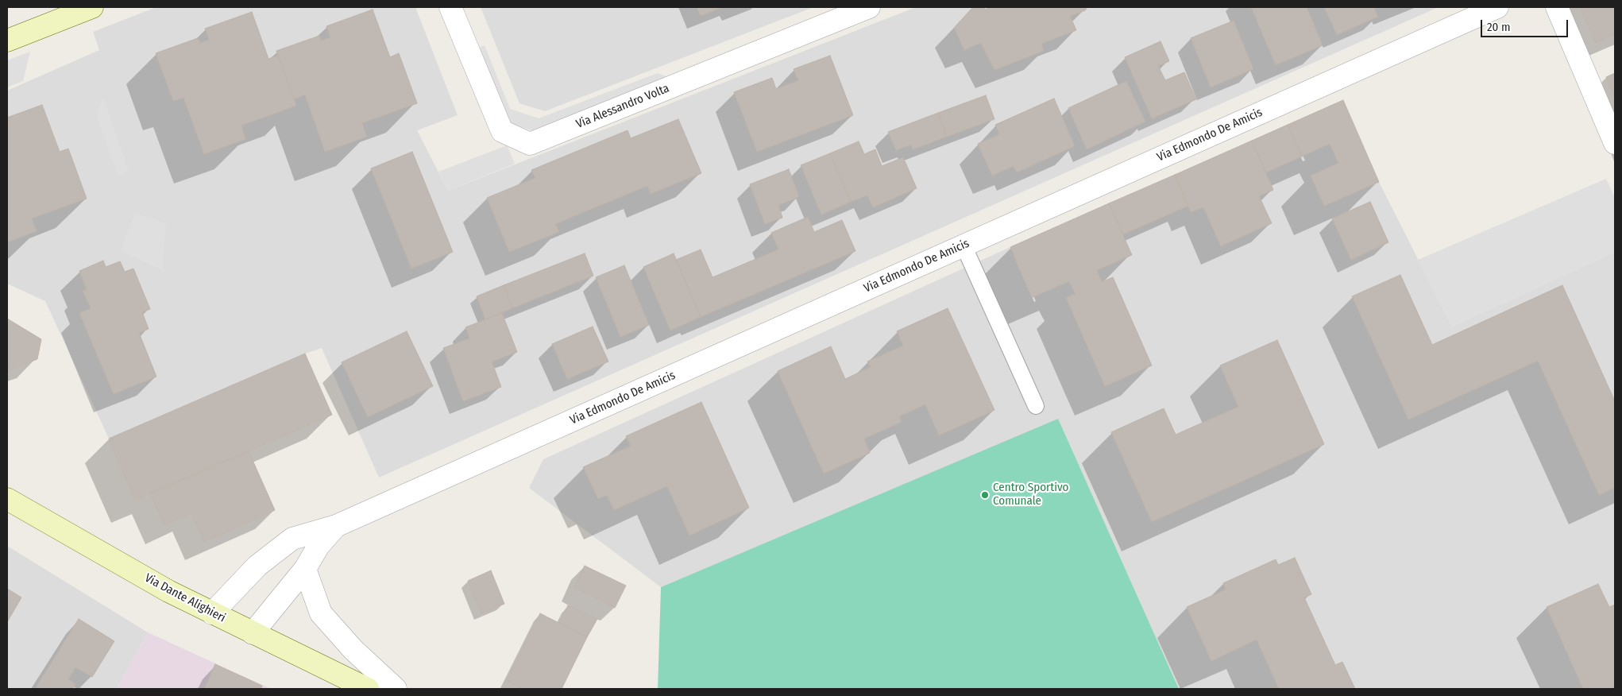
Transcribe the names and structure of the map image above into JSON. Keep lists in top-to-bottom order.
{
  "streets": {
    "main road": ["Via Dante Alighieri"],
    "street": ["Via Alessandro Volta", "Via Edmondo De Amicis"]
  },
  "crossings": [
    ["Via Edmondo De Amicis", "Via Dante Alighieri"]
  ],
  "places": ["Centro Sportivo Comunale"],
  "scale_bar": "20 m"
}
